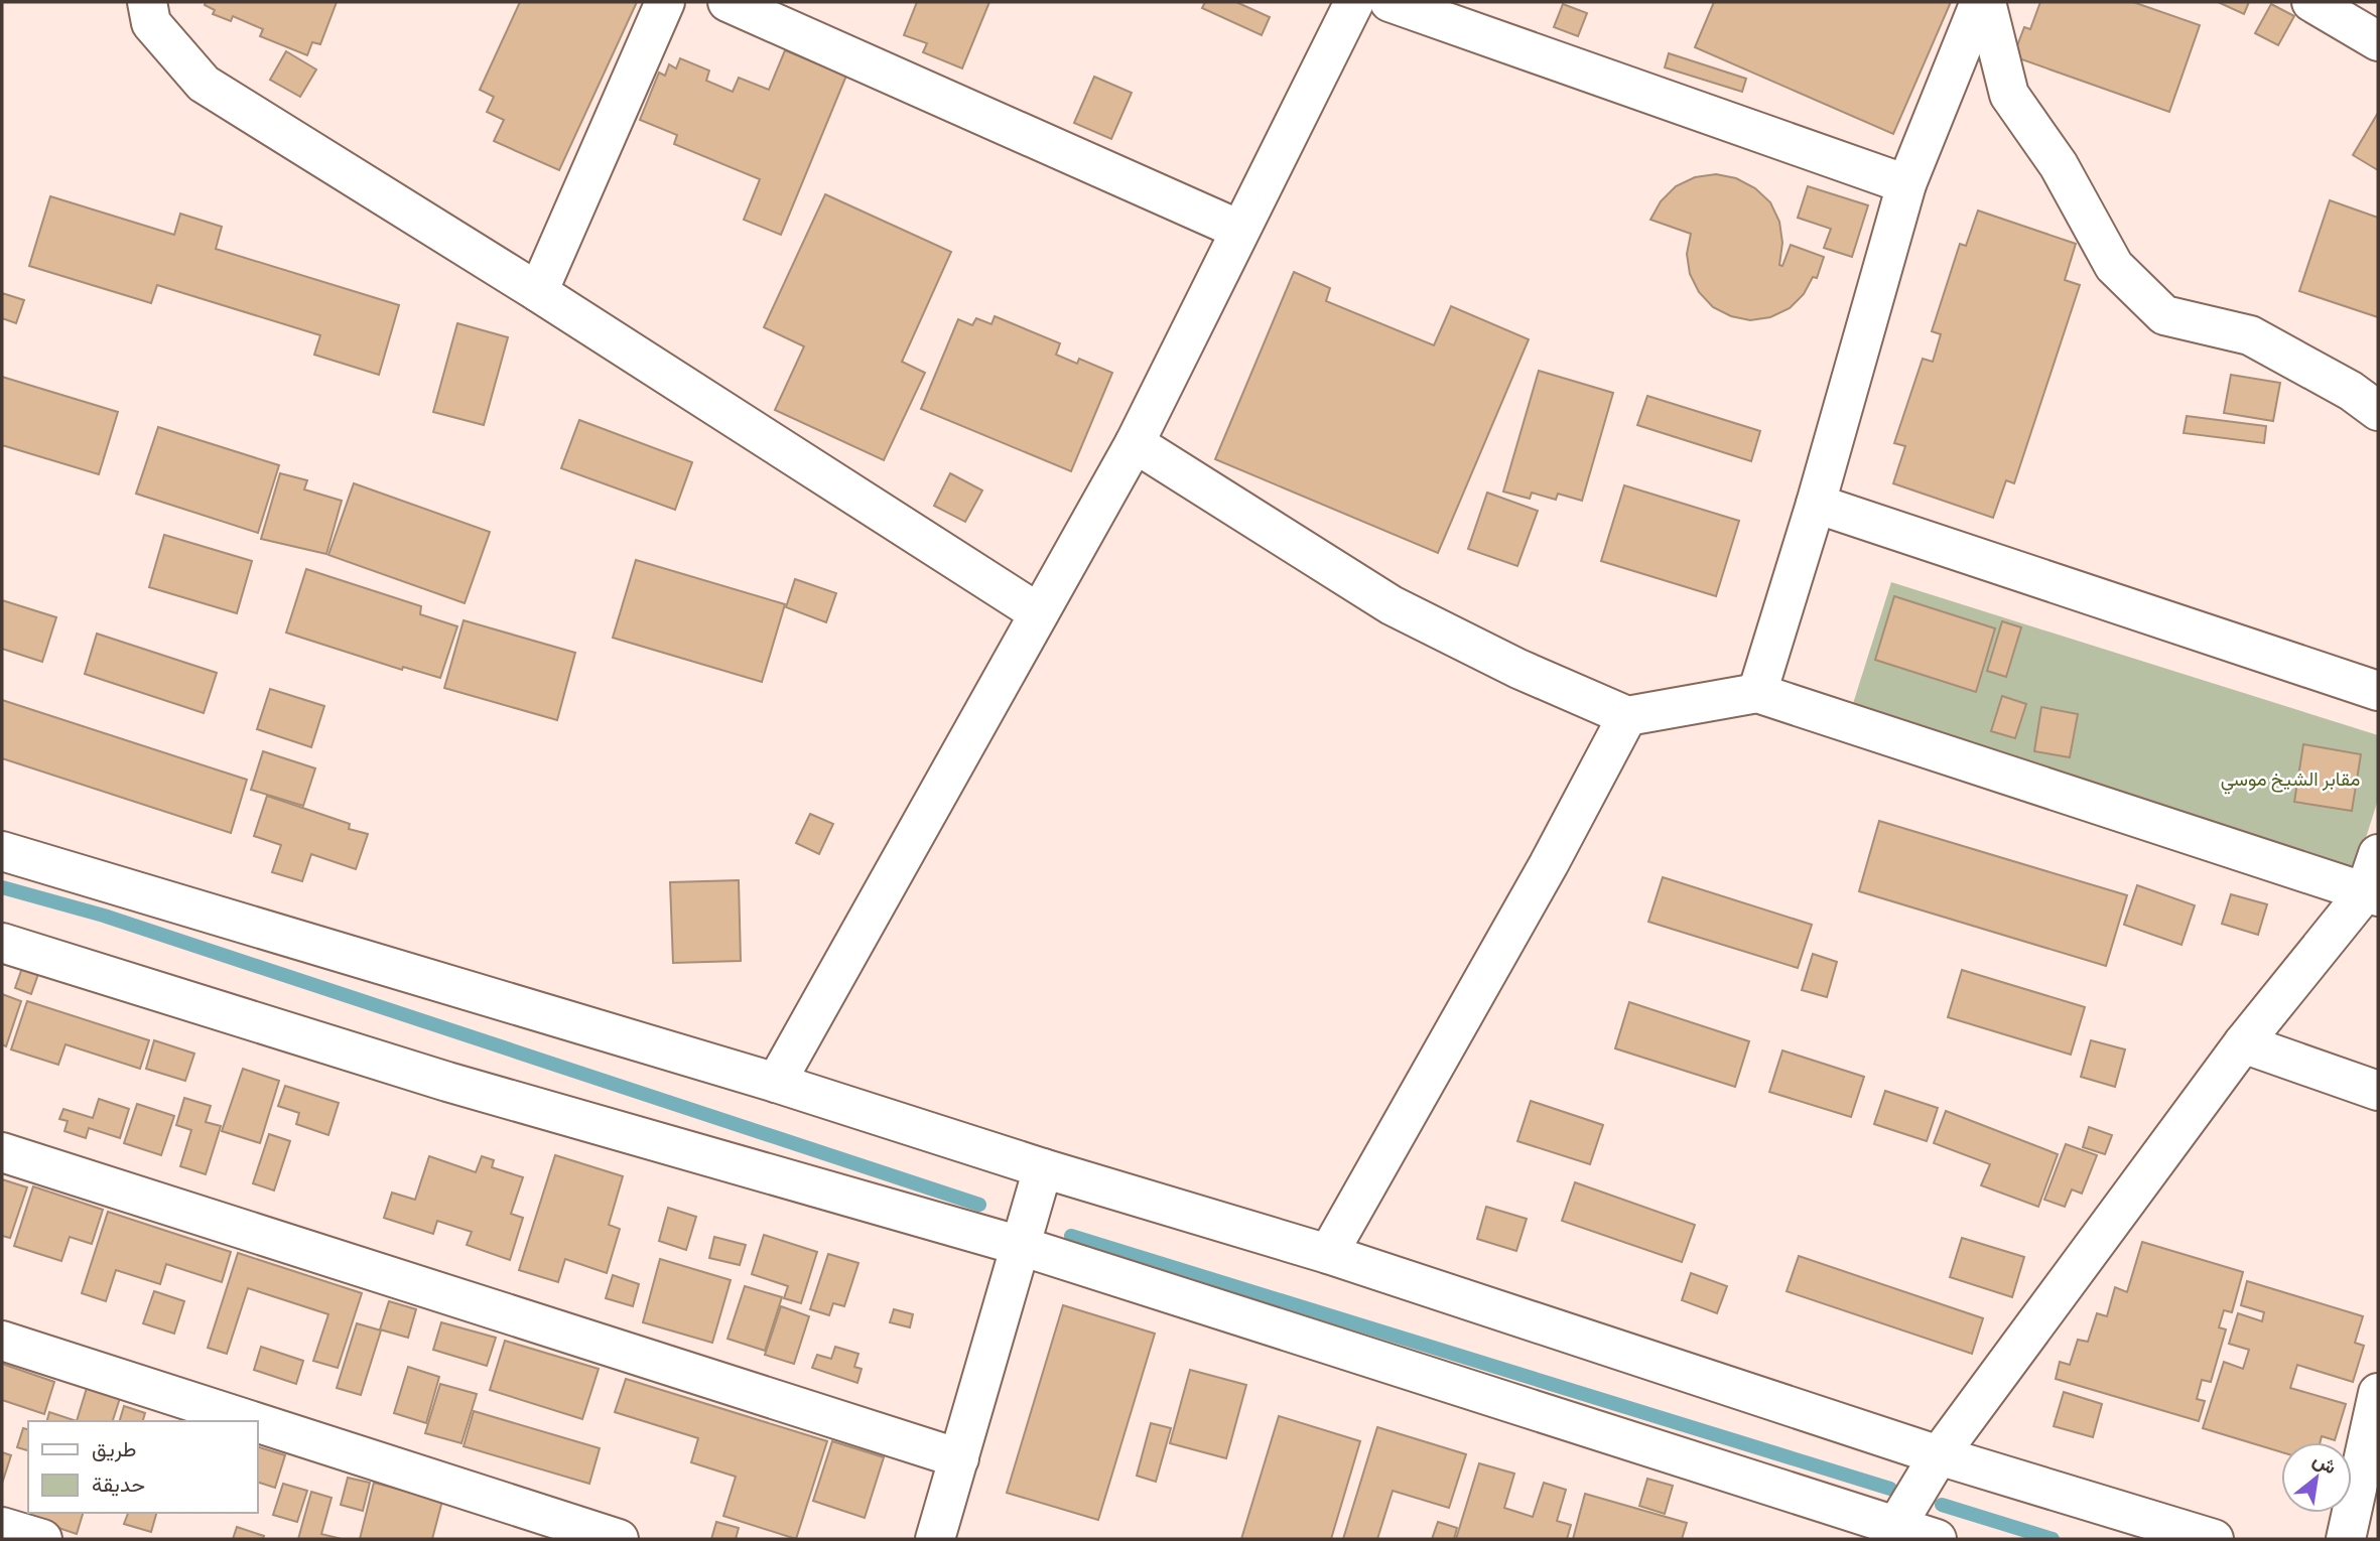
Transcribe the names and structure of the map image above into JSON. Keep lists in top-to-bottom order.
{
  "parks": ["مقابر الشيخ موسي"],
  "legend": ["طريق", "حديقة"],
  "north": "top right"
}
